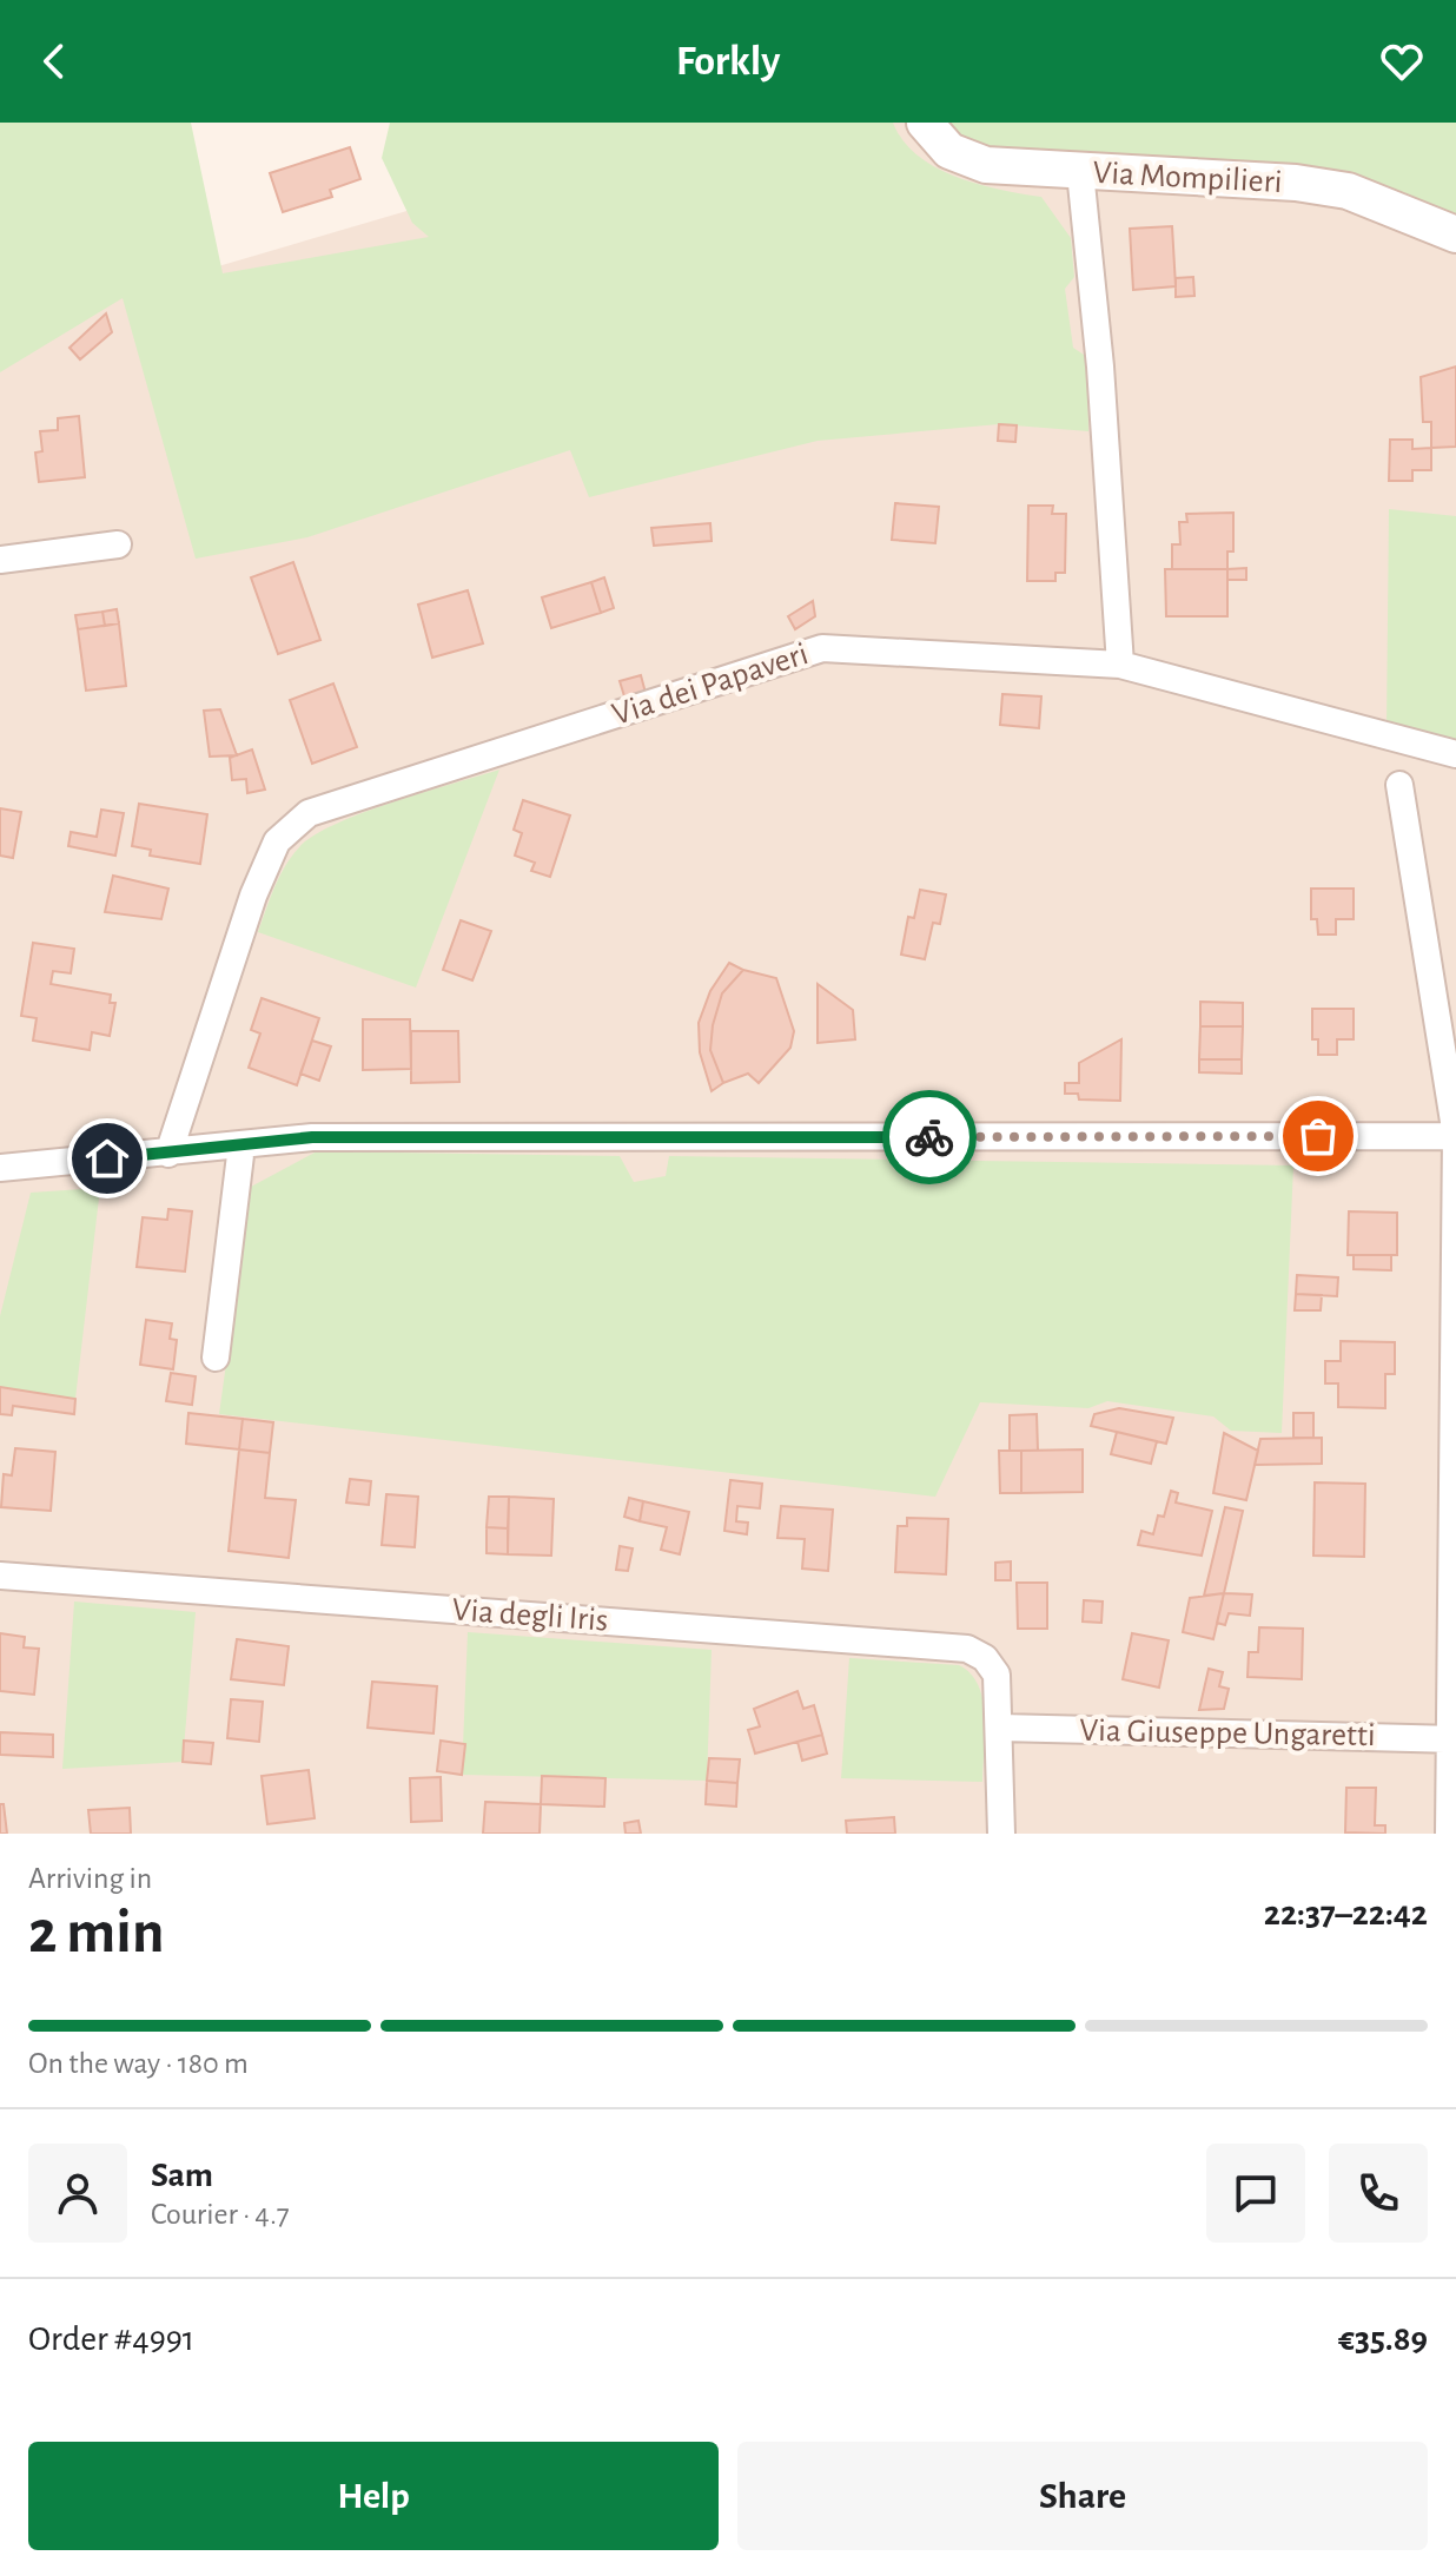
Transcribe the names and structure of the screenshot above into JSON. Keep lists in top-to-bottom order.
{
  "streets": {
    "street": [
      "Via Mompilieri",
      "Via dei Papaveri",
      "Via degli Iris",
      "Via Giuseppe Ungaretti"
    ]
  },
  "crossings": [
    ["Via degli Iris", "Via Giuseppe Ungaretti"]
  ],
  "page": {
    "header": "Forkly",
    "heading": ["2 min", "Arriving in", "22:37–22:42"],
    "panel": [
      "Sam",
      "Courier · 4.7",
      "Order #4991",
      "€35.89"
    ],
    "bar": "On the way · 180 m",
    "buttons": ["Help", "Share"]
  }
}
